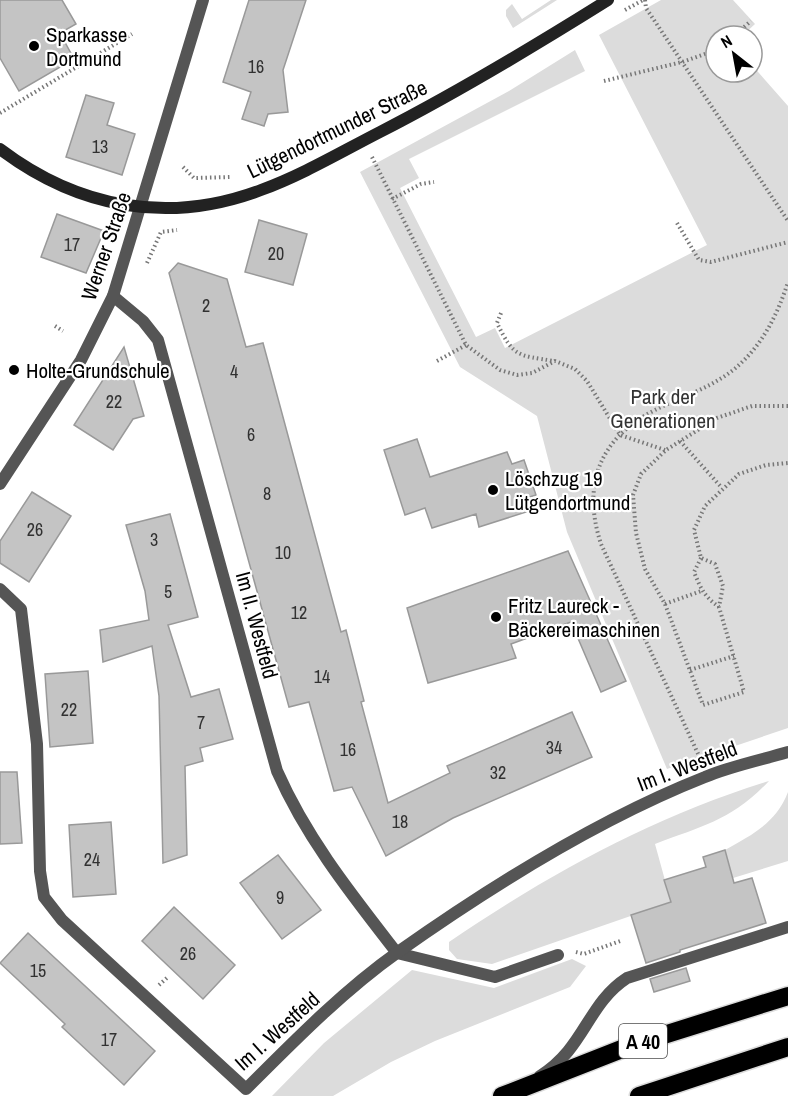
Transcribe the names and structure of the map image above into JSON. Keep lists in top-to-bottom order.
{
  "streets": {
    "highway": ["A 40"],
    "street": [
      "Lütgendortmunder Straße",
      "Werner Straße",
      "Im II. Westfeld",
      "Im I. Westfeld"
    ]
  },
  "crossings": [
    ["Lütgendortmunder Straße", "Werner Straße"],
    ["Werner Straße", "Im II. Westfeld"],
    ["Im II. Westfeld", "Im I. Westfeld"]
  ],
  "parks": ["Park der Generationen"],
  "places": [
    "Sparkasse Dortmund",
    "Holte-Grundschule",
    "Löschzug 19 Lütgendortmund",
    "Fritz Laureck - Bäckereimaschinen"
  ],
  "house_numbers": [
    "16",
    "13",
    "17",
    "20",
    "2",
    "4",
    "22",
    "6",
    "8",
    "26",
    "3",
    "10",
    "5",
    "12",
    "14",
    "22",
    "7",
    "34",
    "16",
    "32",
    "18",
    "24",
    "9",
    "26",
    "15",
    "17"
  ],
  "north": "top left"
}
